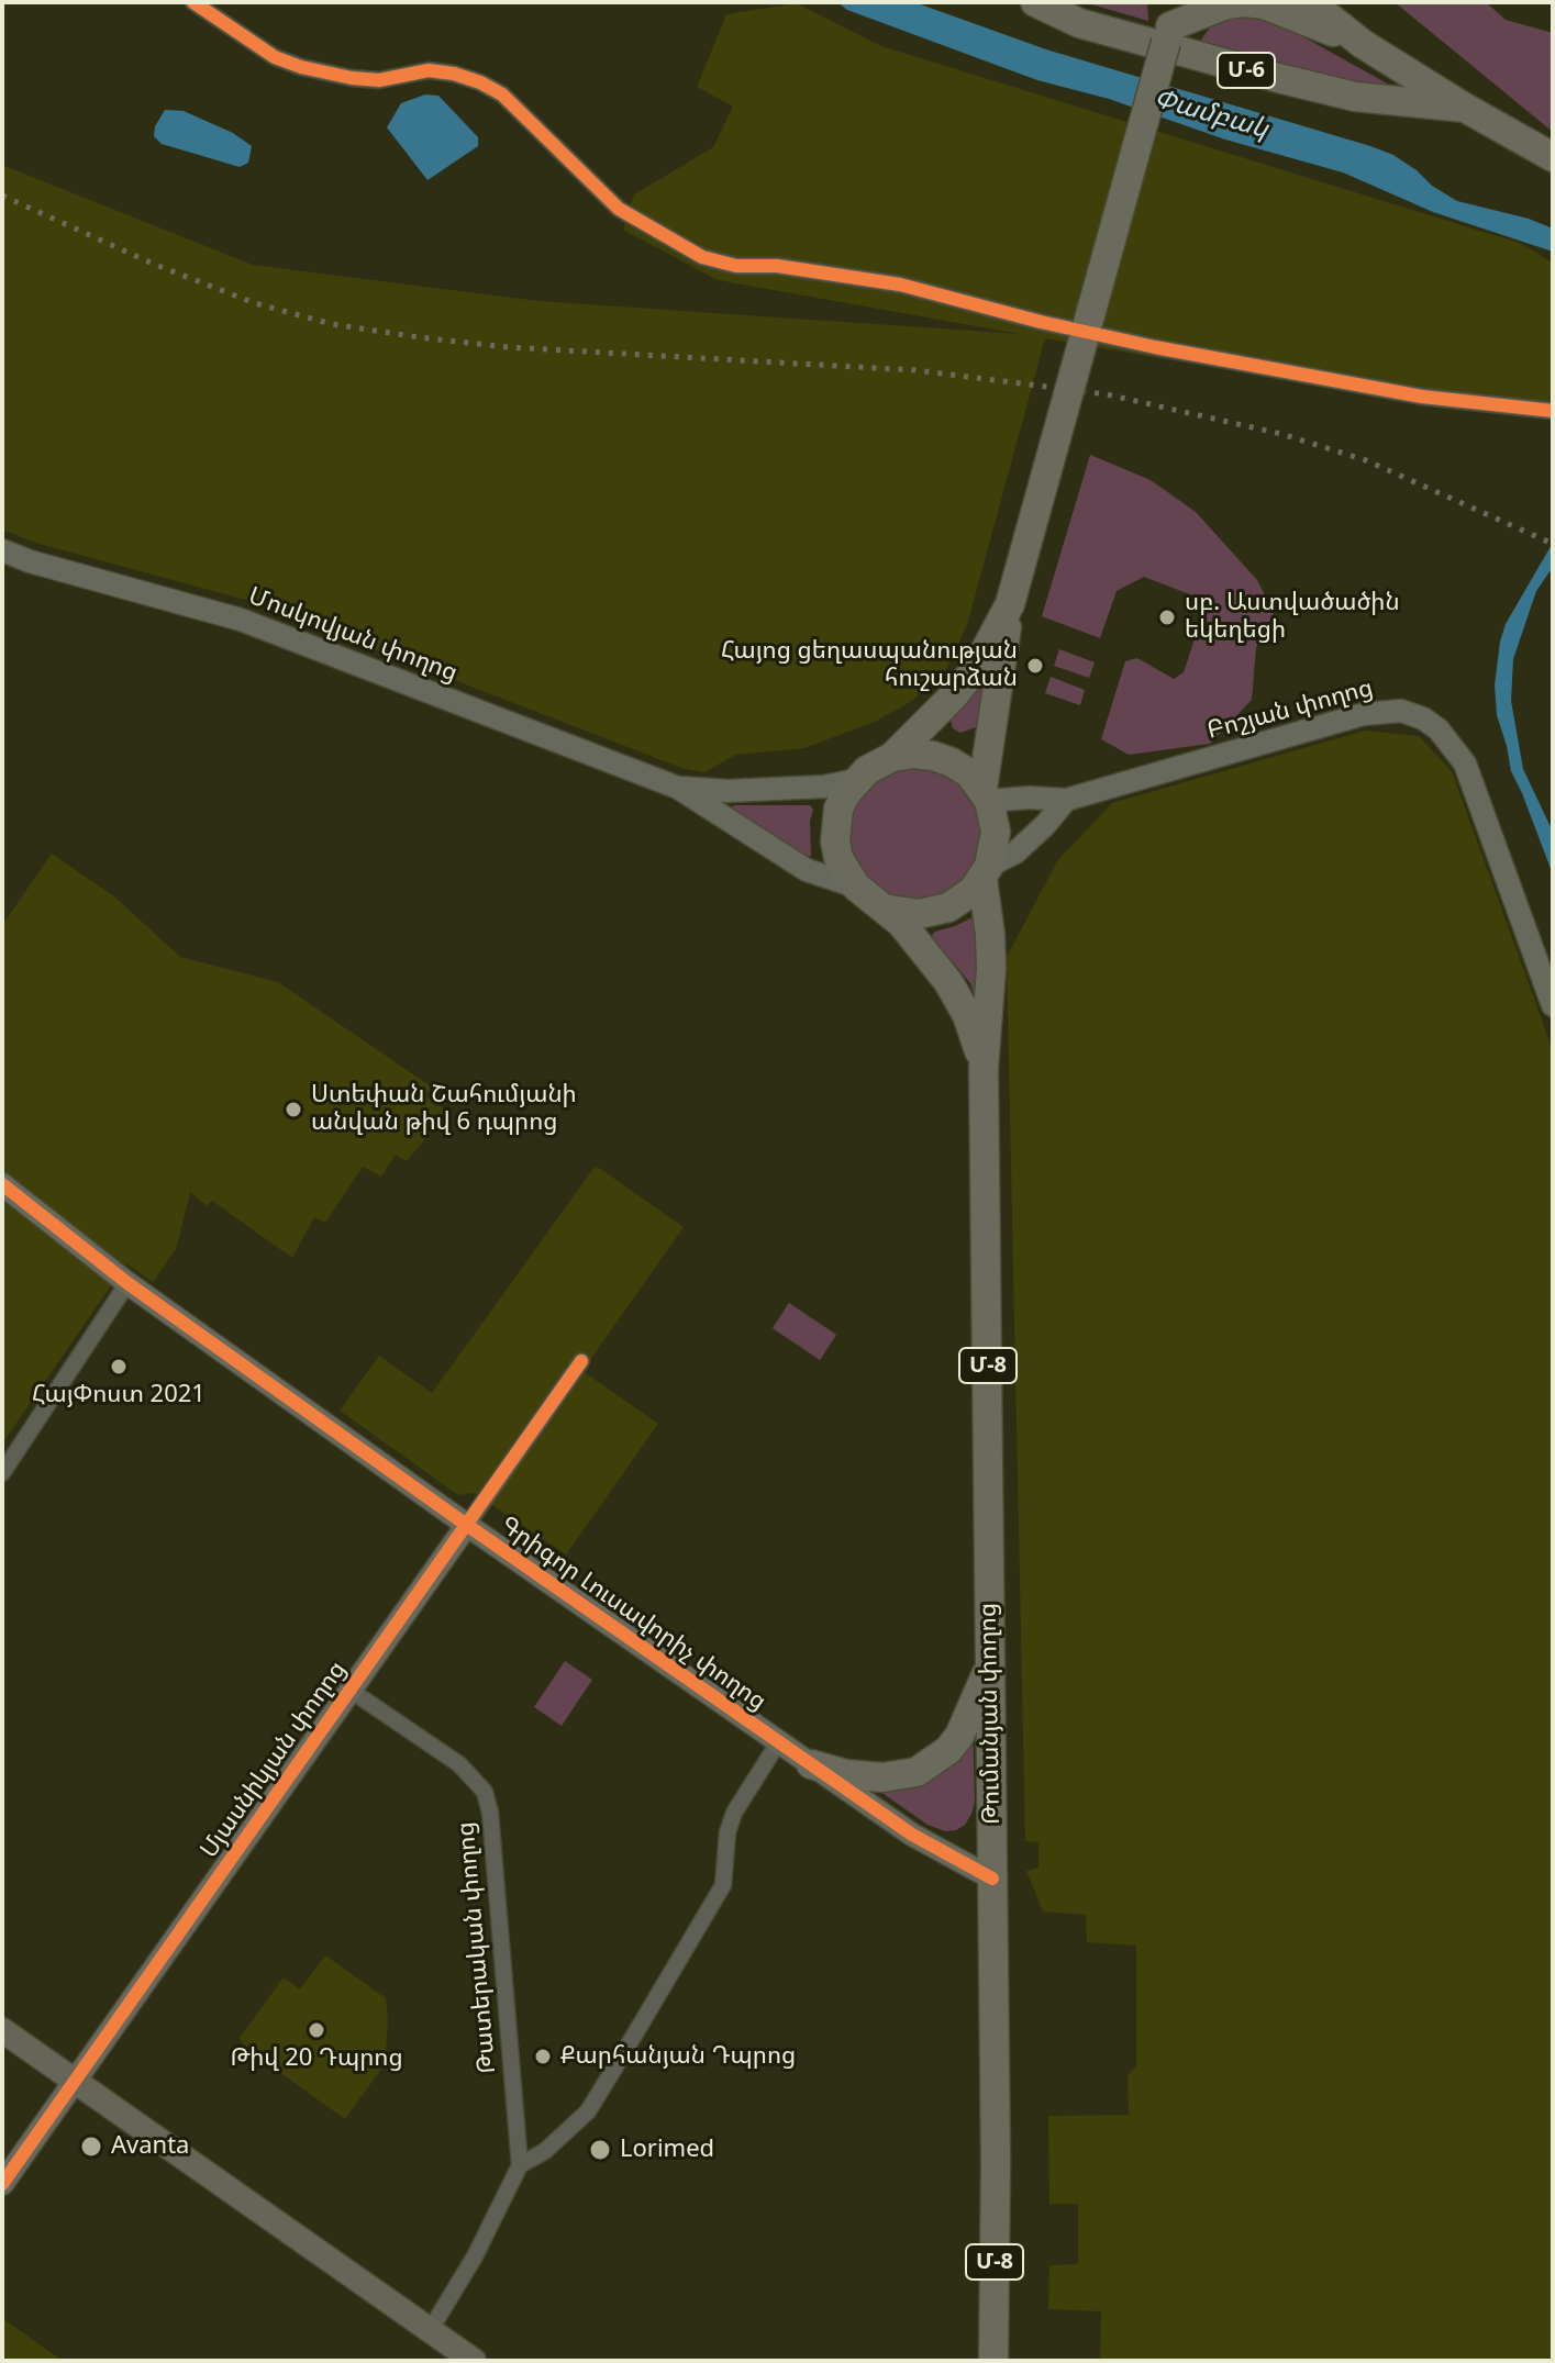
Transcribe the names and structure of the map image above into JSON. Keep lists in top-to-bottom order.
{
  "streets": {
    "highway": ["Մ-6", "Մ-8", "Թումանյան փողոց"],
    "street": [
      "Մոսկովյան փողոց",
      "Բոշյան փողոց",
      "Գրիգոր Լուսավորիչ փողոց",
      "Մյասնիկյան փողոց",
      "Թատերական փողոց"
    ]
  },
  "crossings": [
    ["Մոսկովյան փողոց", "Բոշյան փողոց"],
    ["Մոսկովյան փողոց", "Մ-8"],
    ["Բոշյան փողոց", "Մ-8"],
    ["Մ-8", "Թումանյան փողոց"],
    ["Գրիգոր Լուսավորիչ փողոց", "Թումանյան փողոց"],
    ["Գրիգոր Լուսավորիչ փողոց", "Մյասնիկյան փողոց"],
    ["Մյասնիկյան փողոց", "Թատերական փողոց"]
  ],
  "water": ["Փամբակ"],
  "places": [
    "սբ. Աստվածածին եկեղեցի",
    "Հայոց ցեղասպանության հուշարձան",
    "Ստեփան Շահումյանի անվան թիվ 6 դպրոց",
    "ՀայՓոստ 2021",
    "Թիվ 20 Դպրոց",
    "Քարհանյան Դպրոց",
    "Avanta",
    "Lorimed"
  ]
}
